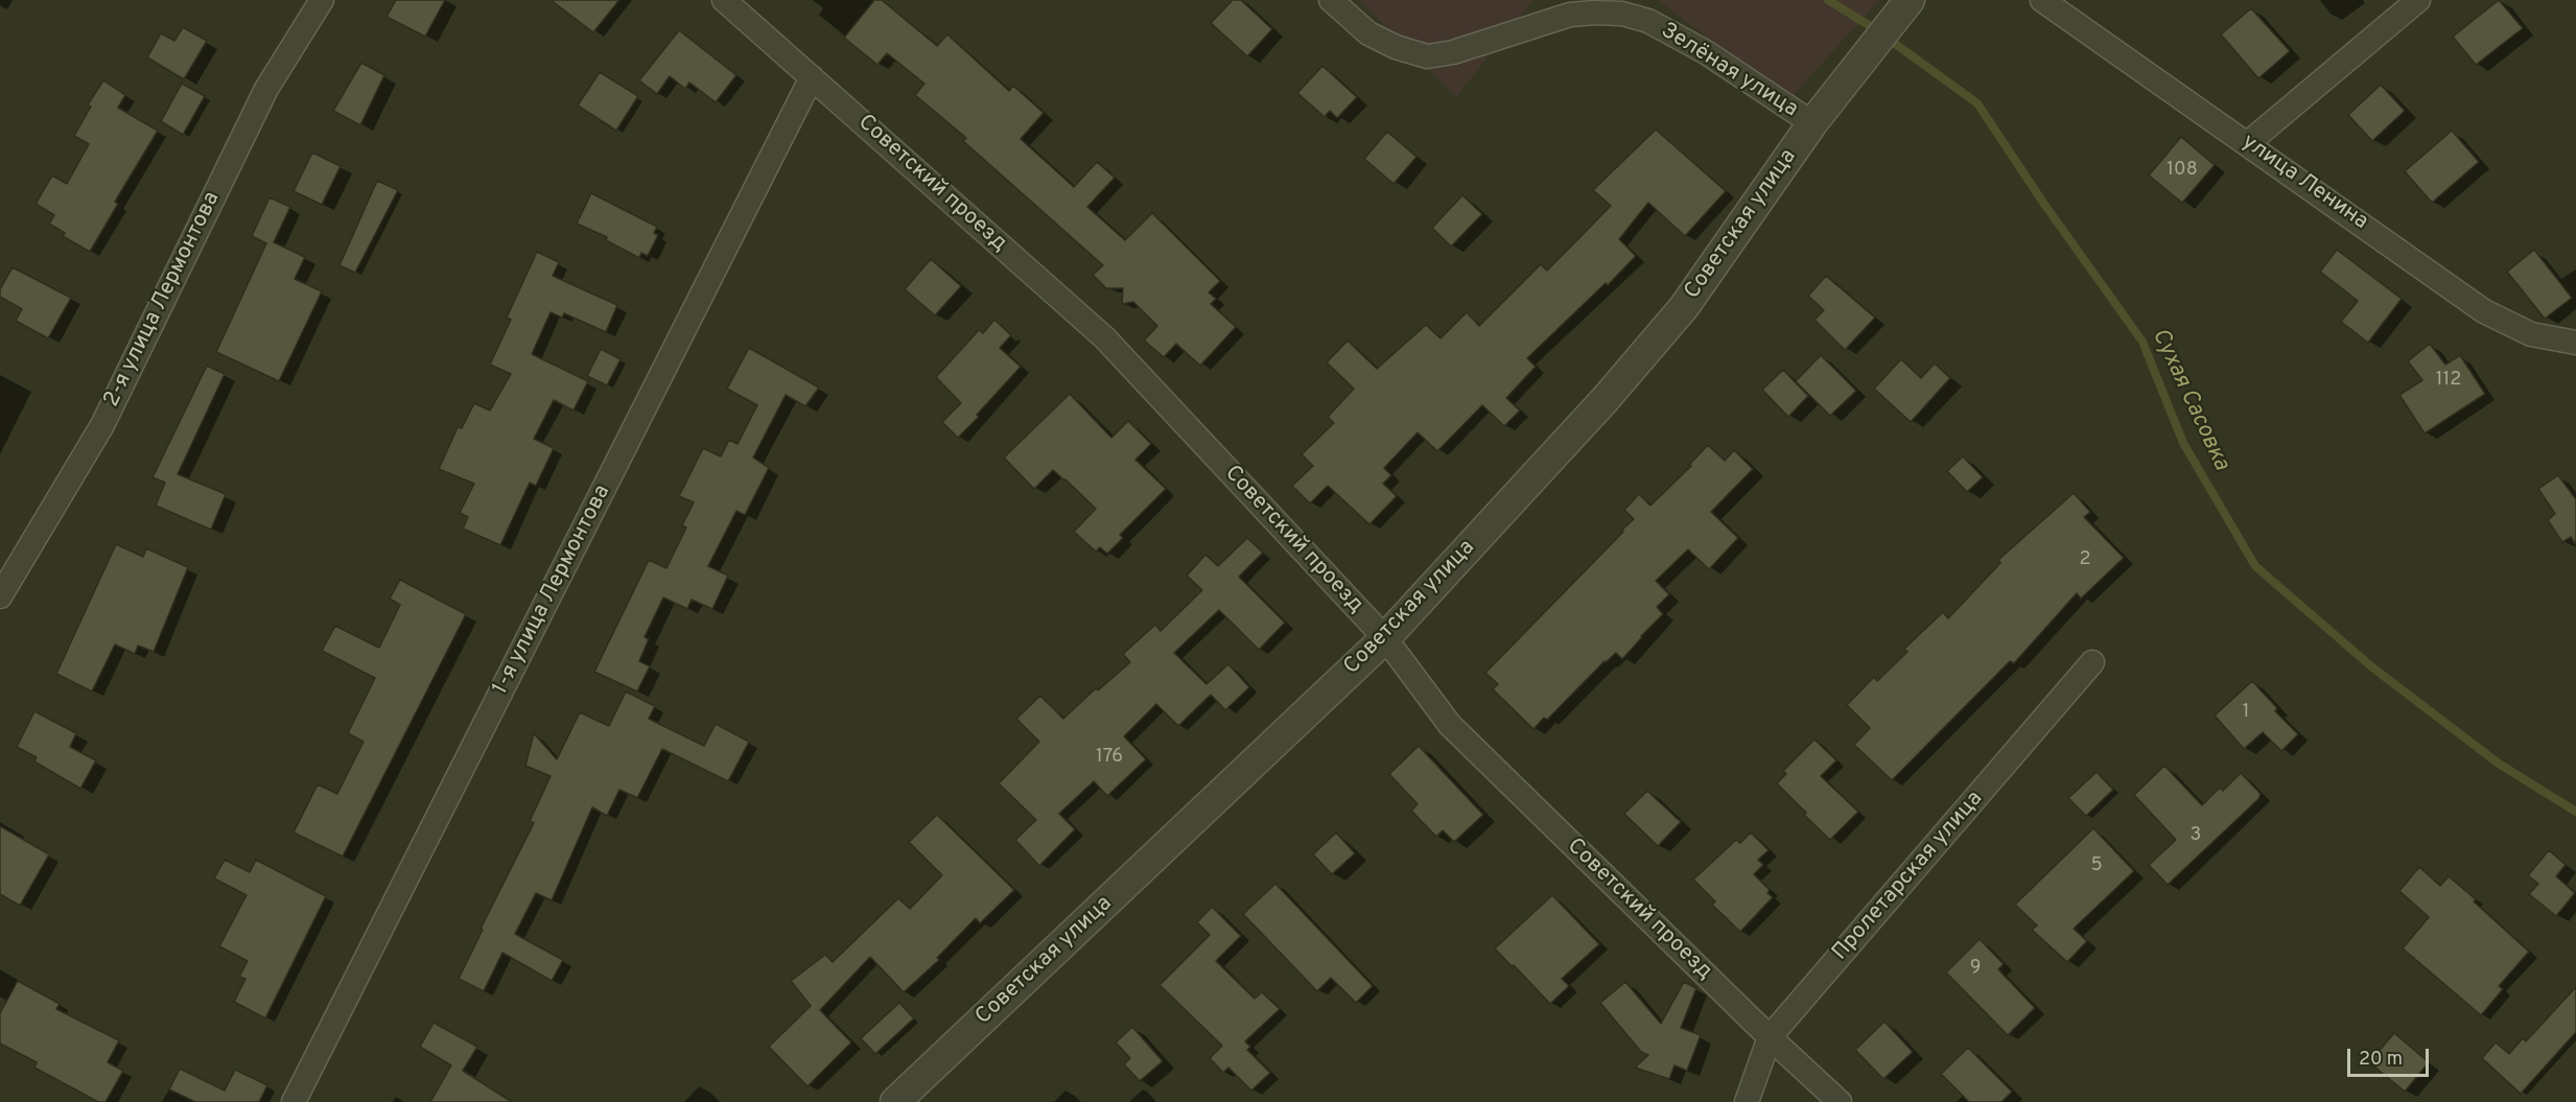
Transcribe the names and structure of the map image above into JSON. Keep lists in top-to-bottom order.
{
  "streets": {
    "street": [
      "Зелёная улица",
      "улица Ленина",
      "Советский проезд",
      "Советская улица",
      "2-я улица Лермонтова",
      "1-я улица Лермонтова",
      "Пролетарская улица"
    ]
  },
  "crossings": [
    ["Зелёная улица", "Советская улица"],
    ["Советский проезд", "Советская улица"],
    ["Советский проезд", "1-я улица Лермонтова"],
    ["Советский проезд", "Пролетарская улица"]
  ],
  "water": ["Сухая Сасовка"],
  "house_numbers": [
    "108",
    "112",
    "2",
    "1",
    "176",
    "3",
    "5",
    "9"
  ],
  "scale_bar": "20 m"
}
